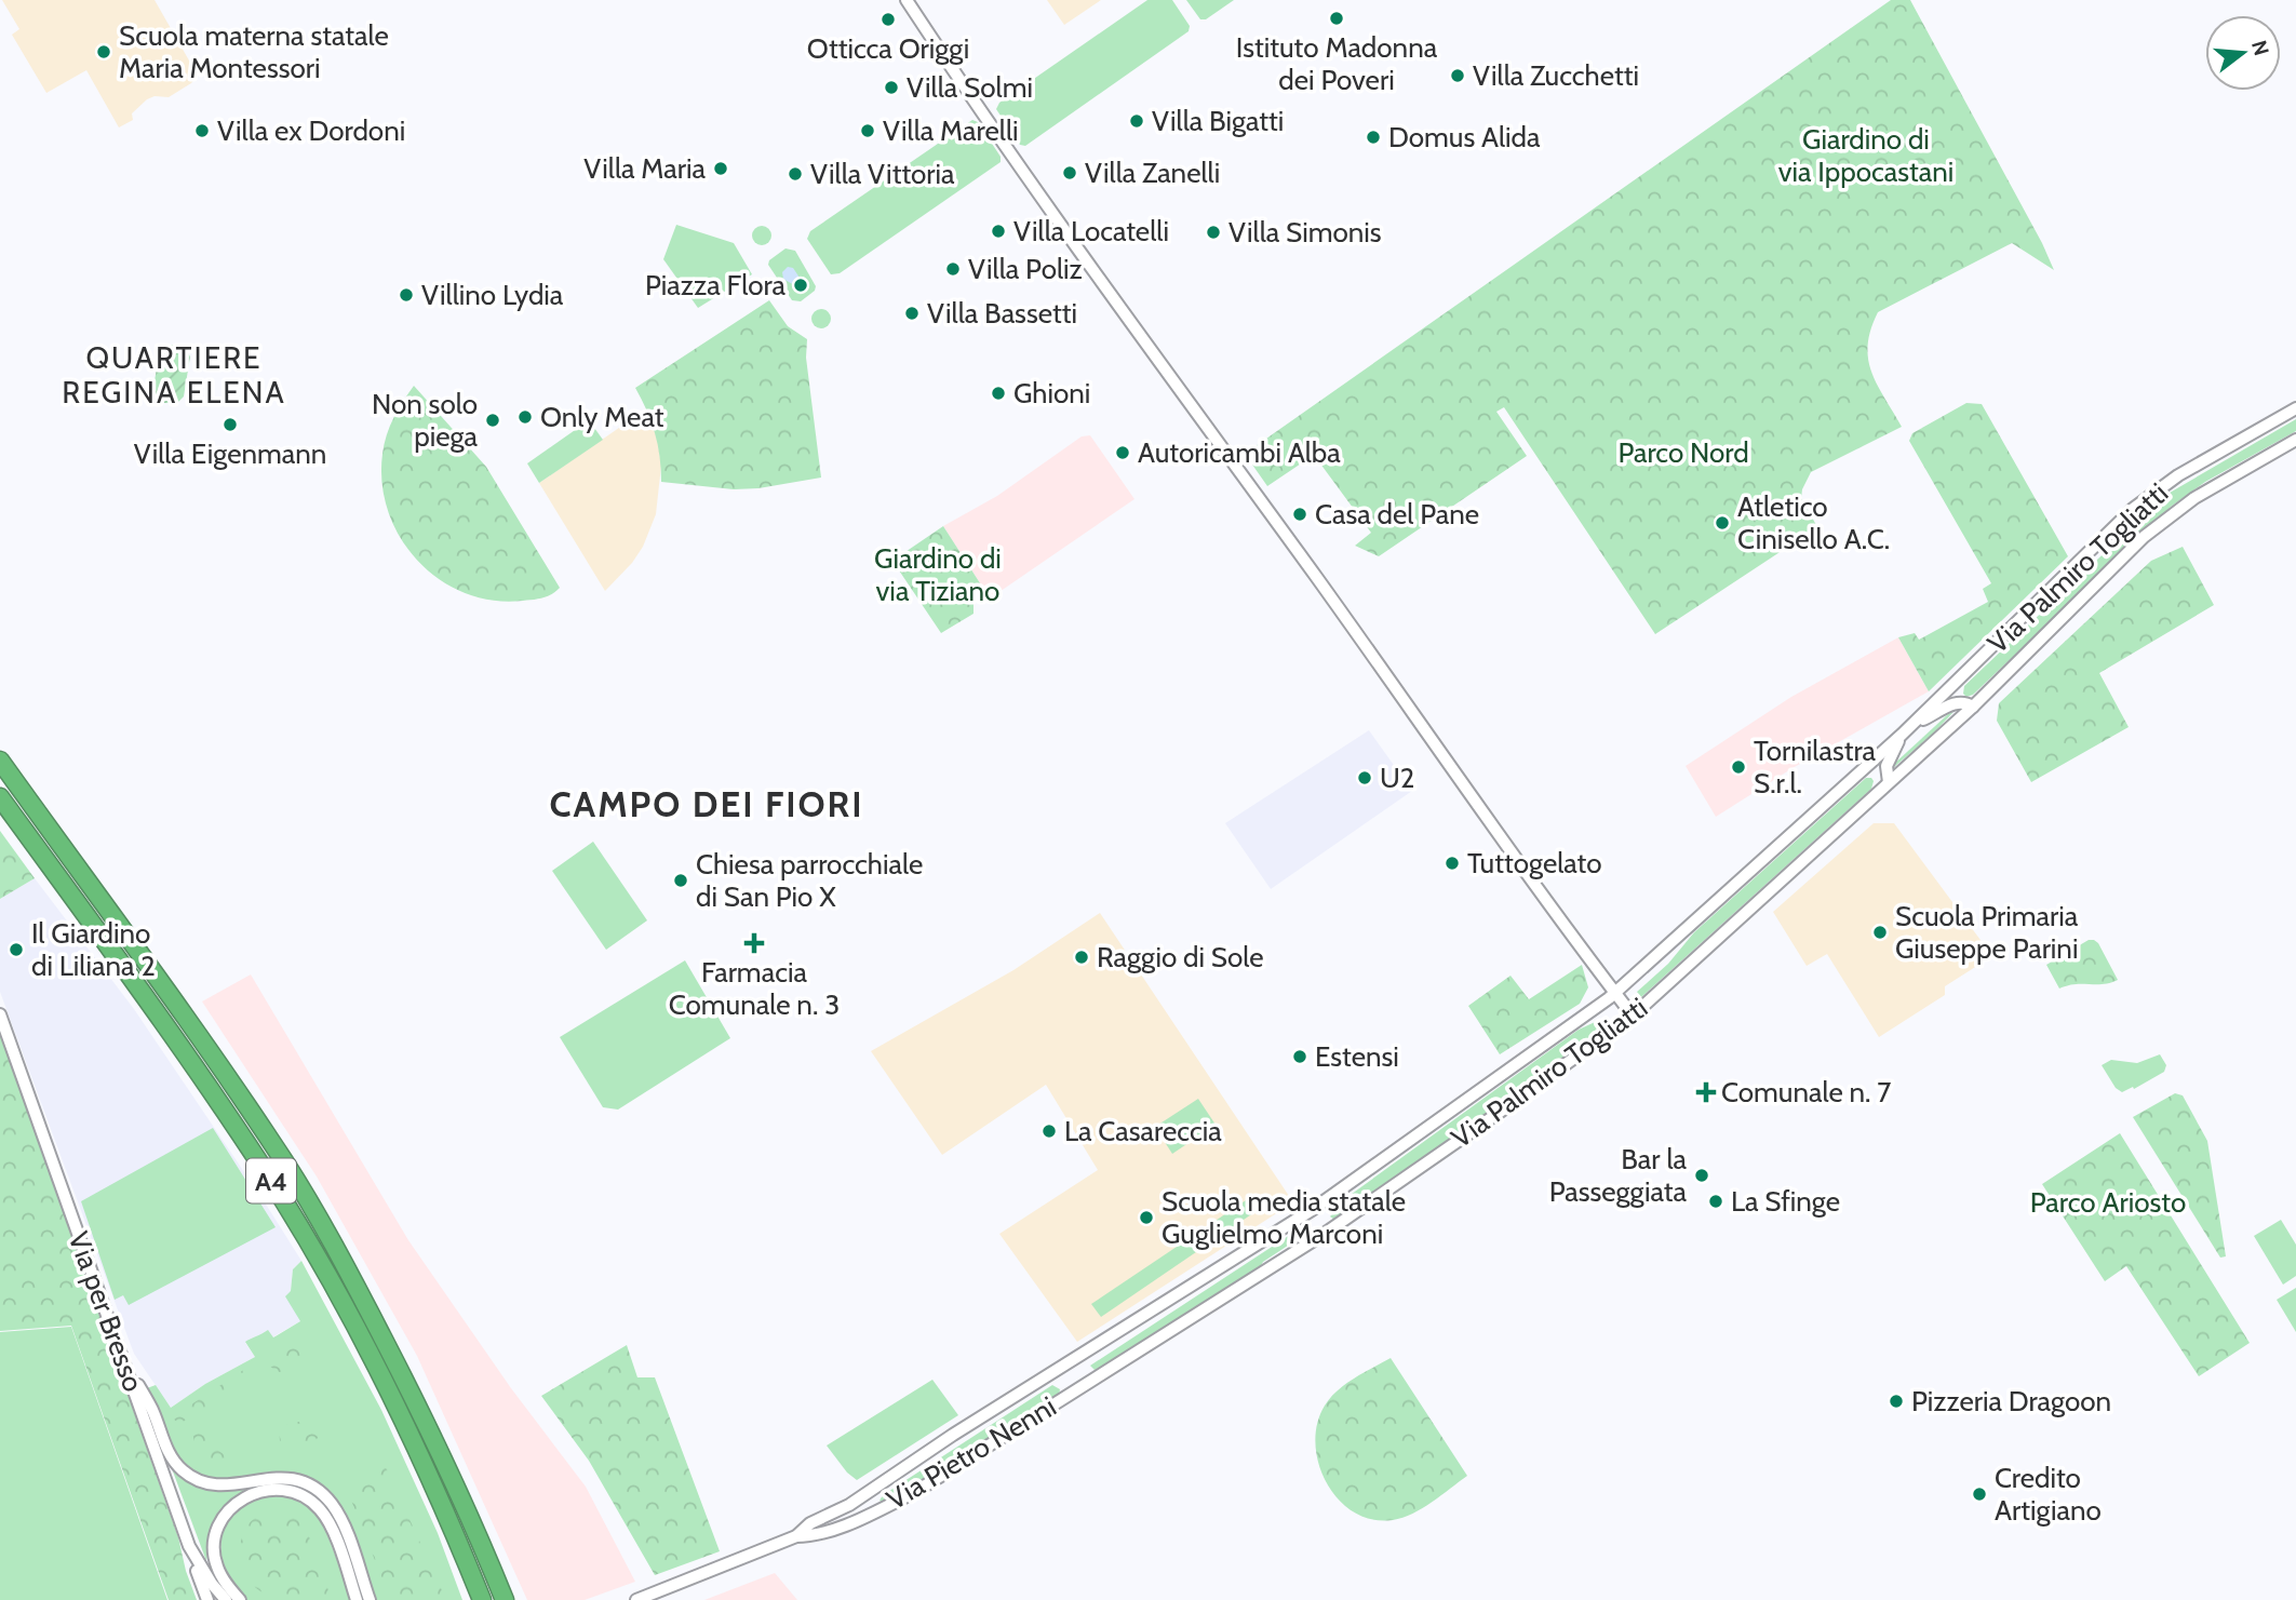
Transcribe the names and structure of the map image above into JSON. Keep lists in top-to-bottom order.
{
  "streets": {
    "highway": ["A4"],
    "street": ["Via Palmiro Togliatti", "Via per Bresso", "Via Pietro Nenni"]
  },
  "crossings": [
    ["Via Palmiro Togliatti", "Via Pietro Nenni"]
  ],
  "districts": ["QUARTIERE REGINA ELENA", "CAMPO DEI FIORI"],
  "parks": [
    "Giardino di via Ippocastani",
    "Parco Nord",
    "Giardino di via Tiziano",
    "Parco Ariosto"
  ],
  "places": {
    "other": [
      "Istituto Madonna dei Poveri",
      "Otticca Origgi",
      "Scuola materna statale Maria Montessori",
      "Villa Zucchetti",
      "Villa Solmi",
      "Villa Bigatti",
      "Villa ex Dordoni",
      "Villa Marelli",
      "Domus Alida",
      "Villa Maria",
      "Villa Zanelli",
      "Villa Vittoria",
      "Villa Locatelli",
      "Villa Simonis",
      "Villa Poliz",
      "Piazza Flora",
      "Villino Lydia",
      "Villa Bassetti",
      "Ghioni",
      "Only Meat",
      "Non solo piega",
      "Villa Eigenmann",
      "Autoricambi Alba",
      "Casa del Pane",
      "Atletico Cinisello A.C.",
      "Tornilastra S.r.l.",
      "U2",
      "Tuttogelato",
      "Chiesa parrocchiale di San Pio X",
      "Scuola Primaria Giuseppe Parini",
      "Il Giardino di Liliana 2",
      "Raggio di Sole",
      "Estensi",
      "La Casareccia",
      "Bar la Passeggiata",
      "La Sfinge",
      "Scuola media statale Guglielmo Marconi",
      "Pizzeria Dragoon",
      "Credito Artigiano"
    ],
    "health": ["Farmacia Comunale n. 3", "Comunale n. 7"]
  },
  "north": "right"
}
